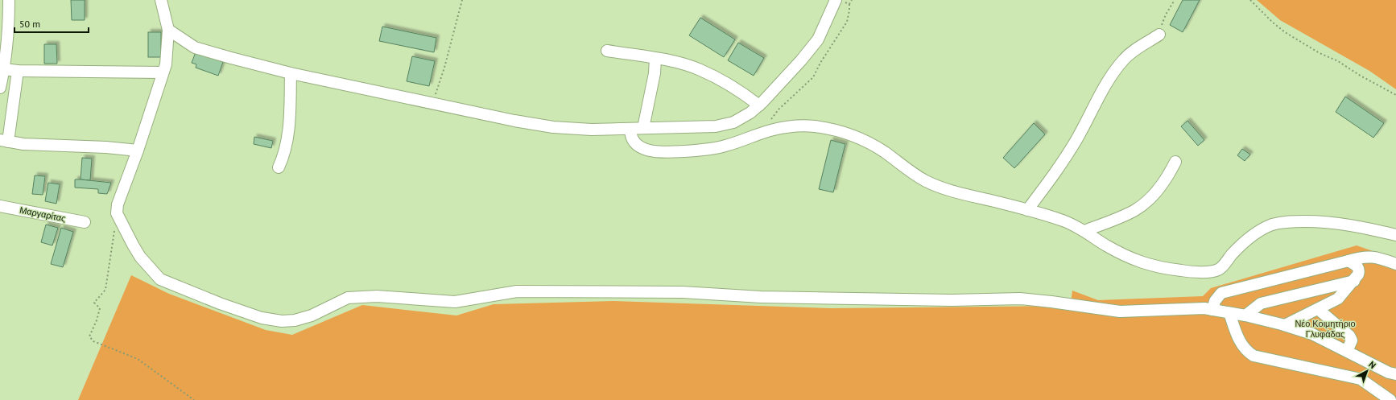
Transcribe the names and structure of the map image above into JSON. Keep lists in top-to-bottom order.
{
  "streets": {
    "street": ["Μαργαρίτας"]
  },
  "parks": ["Νέο Κοιμητήριο Γλυφάδας"],
  "scale_bar": "50 m",
  "north": "top right"
}
